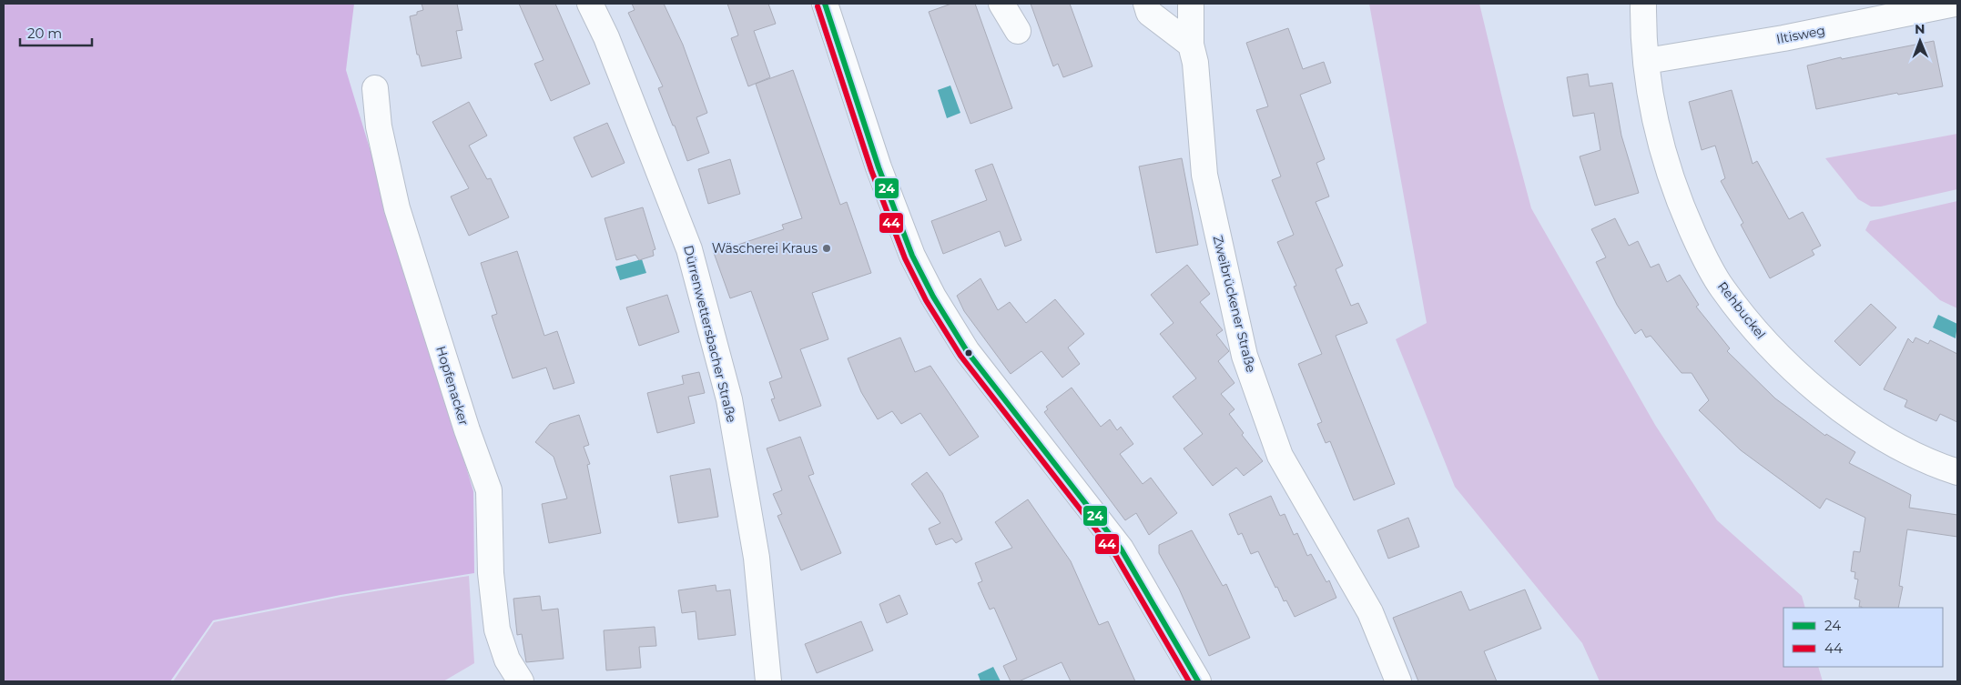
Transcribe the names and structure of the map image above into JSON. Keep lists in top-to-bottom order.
{
  "streets": {
    "street": [
      "Iltisweg",
      "Zweibrückener Straße",
      "Rehbuckel",
      "Dürrenwettersbacher Straße",
      "Hopfenacker"
    ]
  },
  "crossings": [
    ["Iltisweg", "Rehbuckel"]
  ],
  "places": ["Wäscherei Kraus"],
  "lines": ["transit line 24", "transit line 44"],
  "legend": ["24", "44"],
  "scale_bar": "20 m",
  "north": "top"
}
